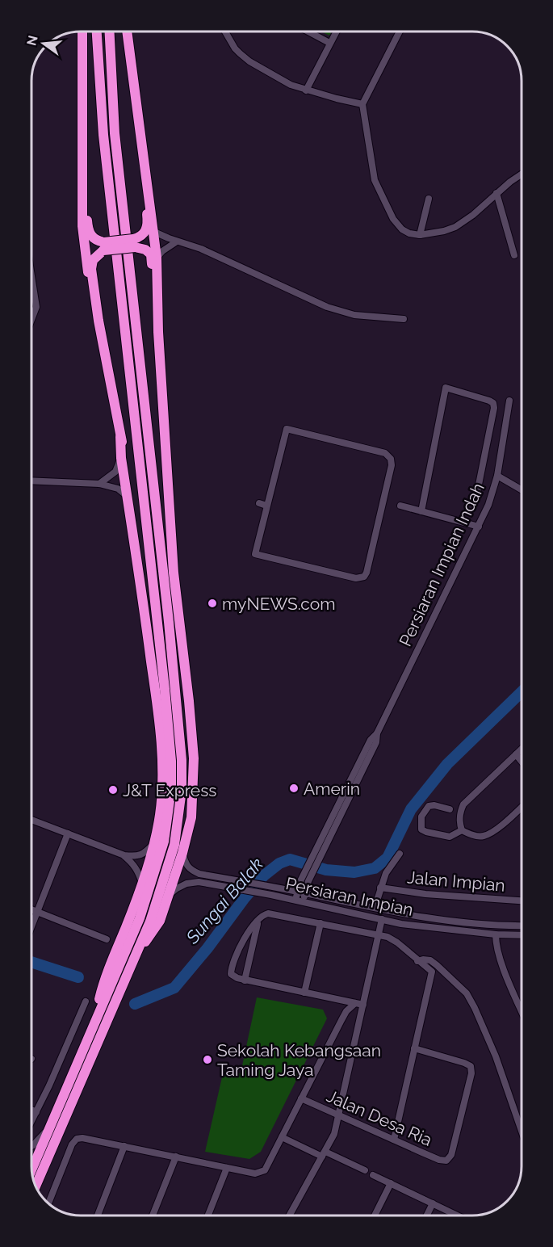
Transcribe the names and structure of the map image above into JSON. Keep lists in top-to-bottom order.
{
  "streets": {
    "street": [
      "Persiaran Impian Indah",
      "Jalan Impian",
      "Persiaran Impian",
      "Jalan Desa Ria"
    ]
  },
  "crossings": [
    ["Persiaran Impian Indah", "Persiaran Impian"]
  ],
  "water": ["Sungai Balak"],
  "places": [
    "myNEWS.com",
    "Amerin",
    "J&T Express",
    "Sekolah Kebangsaan Taming Jaya"
  ],
  "north": "left"
}
